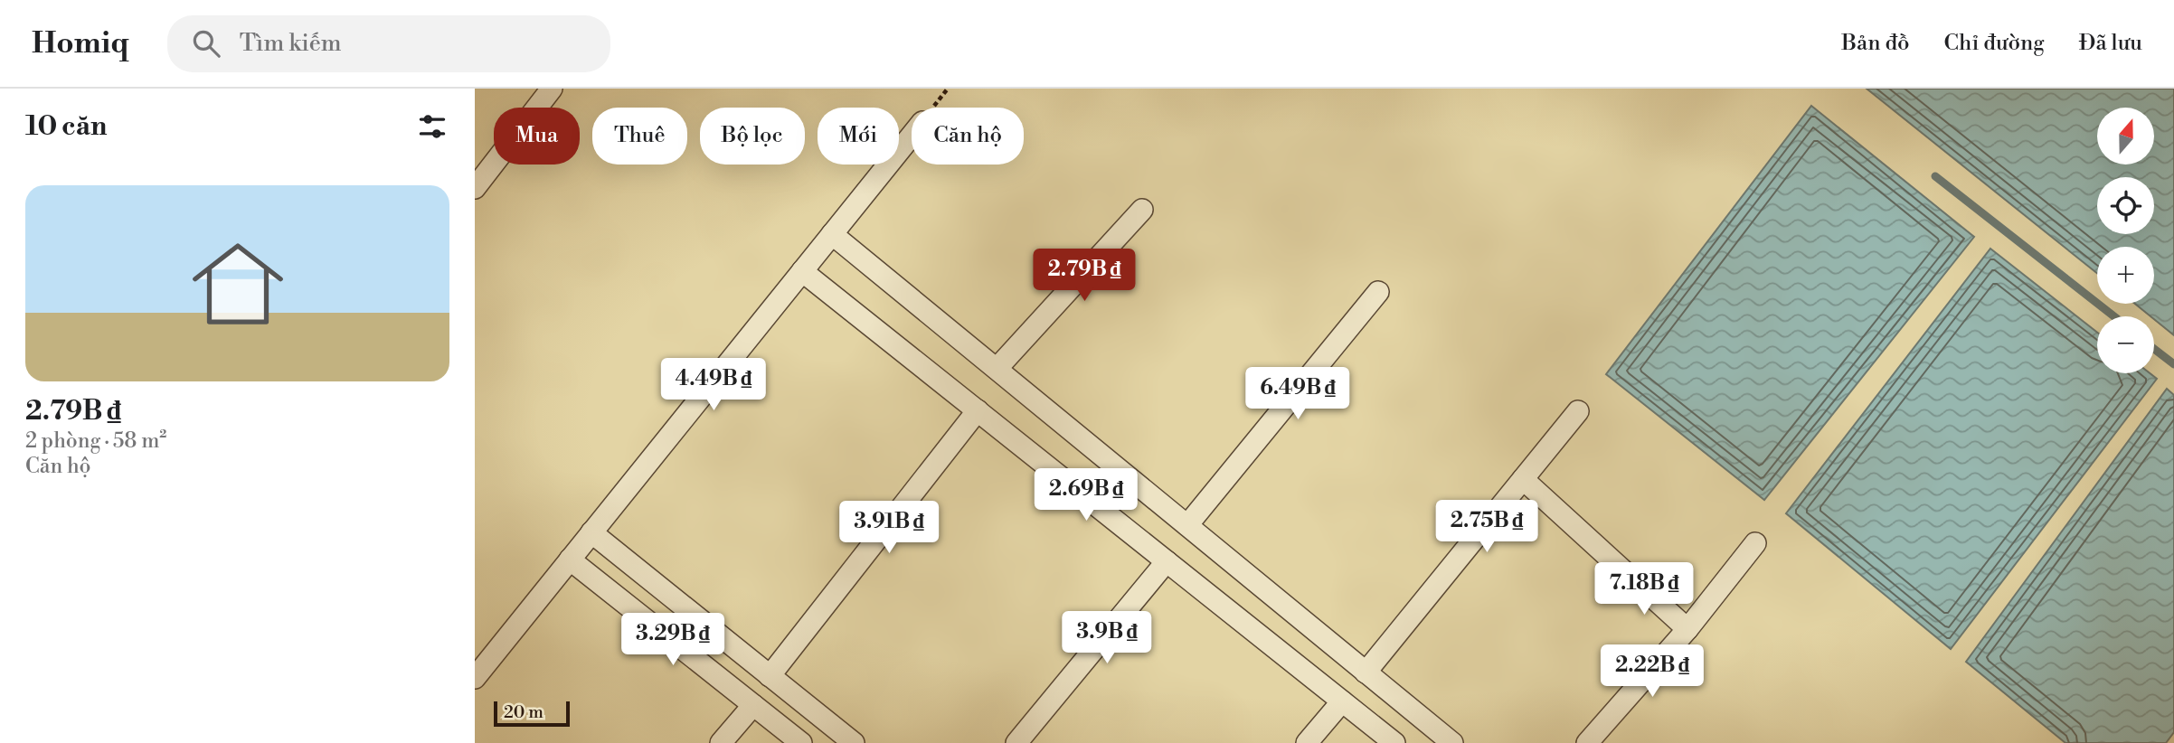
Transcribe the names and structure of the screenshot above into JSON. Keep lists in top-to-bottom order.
{
  "scale_bar": "20 m",
  "north": "top",
  "page": {
    "header": "Homiq",
    "search": "Tìm kiếm",
    "nav": ["Bản đồ", "Chỉ đường", "Đã lưu"],
    "heading": "10 căn",
    "map_buttons": ["+", "−"],
    "chip": [
      "Mua",
      "Thuê",
      "Bộ lọc",
      "Mới",
      "Căn hộ"
    ],
    "list": [
      {
        "name": "2.79B ₫",
        "note": "2 phòng · 58 m² · Căn hộ"
      }
    ],
    "price": [
      "2.79B ₫",
      "4.49B ₫",
      "6.49B ₫",
      "2.69B ₫",
      "2.75B ₫",
      "3.91B ₫",
      "7.18B ₫",
      "3.9B ₫",
      "3.29B ₫",
      "2.22B ₫"
    ],
    "scale": "20 m"
  }
}
